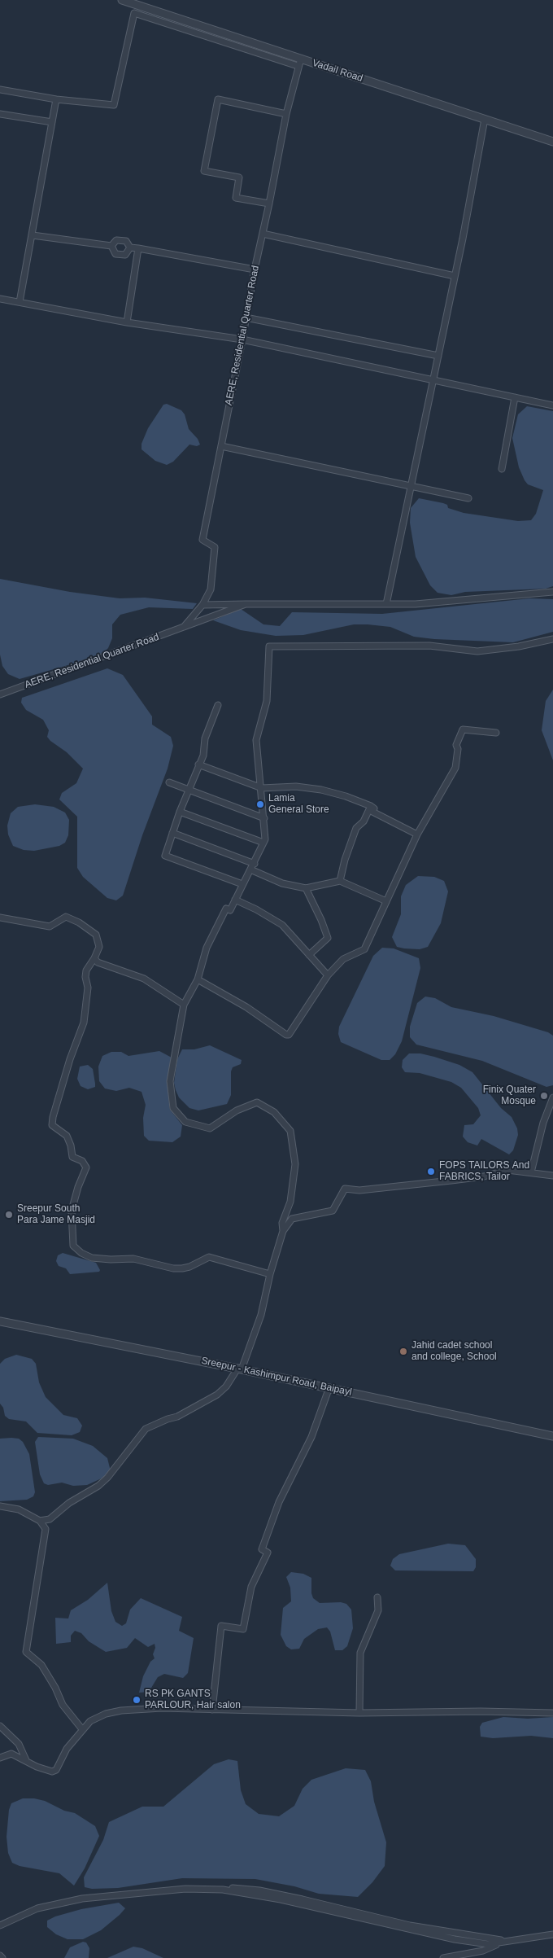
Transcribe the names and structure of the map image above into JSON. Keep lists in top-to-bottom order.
{
  "streets": {
    "street": ["Vadail Road", "AERE, Residential Quarter Road", "Sreepur - Kashimpur Road, Baipayl"]
  },
  "crossings": [
    ["Vadail Road", "AERE, Residential Quarter Road"]
  ],
  "places": [
    "Lamia General Store",
    "Finix Quater Mosque",
    "FOPS TAILORS And FABRICS, Tailor",
    "Sreepur South Para Jame Masjid",
    "Jahid cadet school and college, School",
    "RS PK GANTS PARLOUR, Hair salon"
  ]
}
